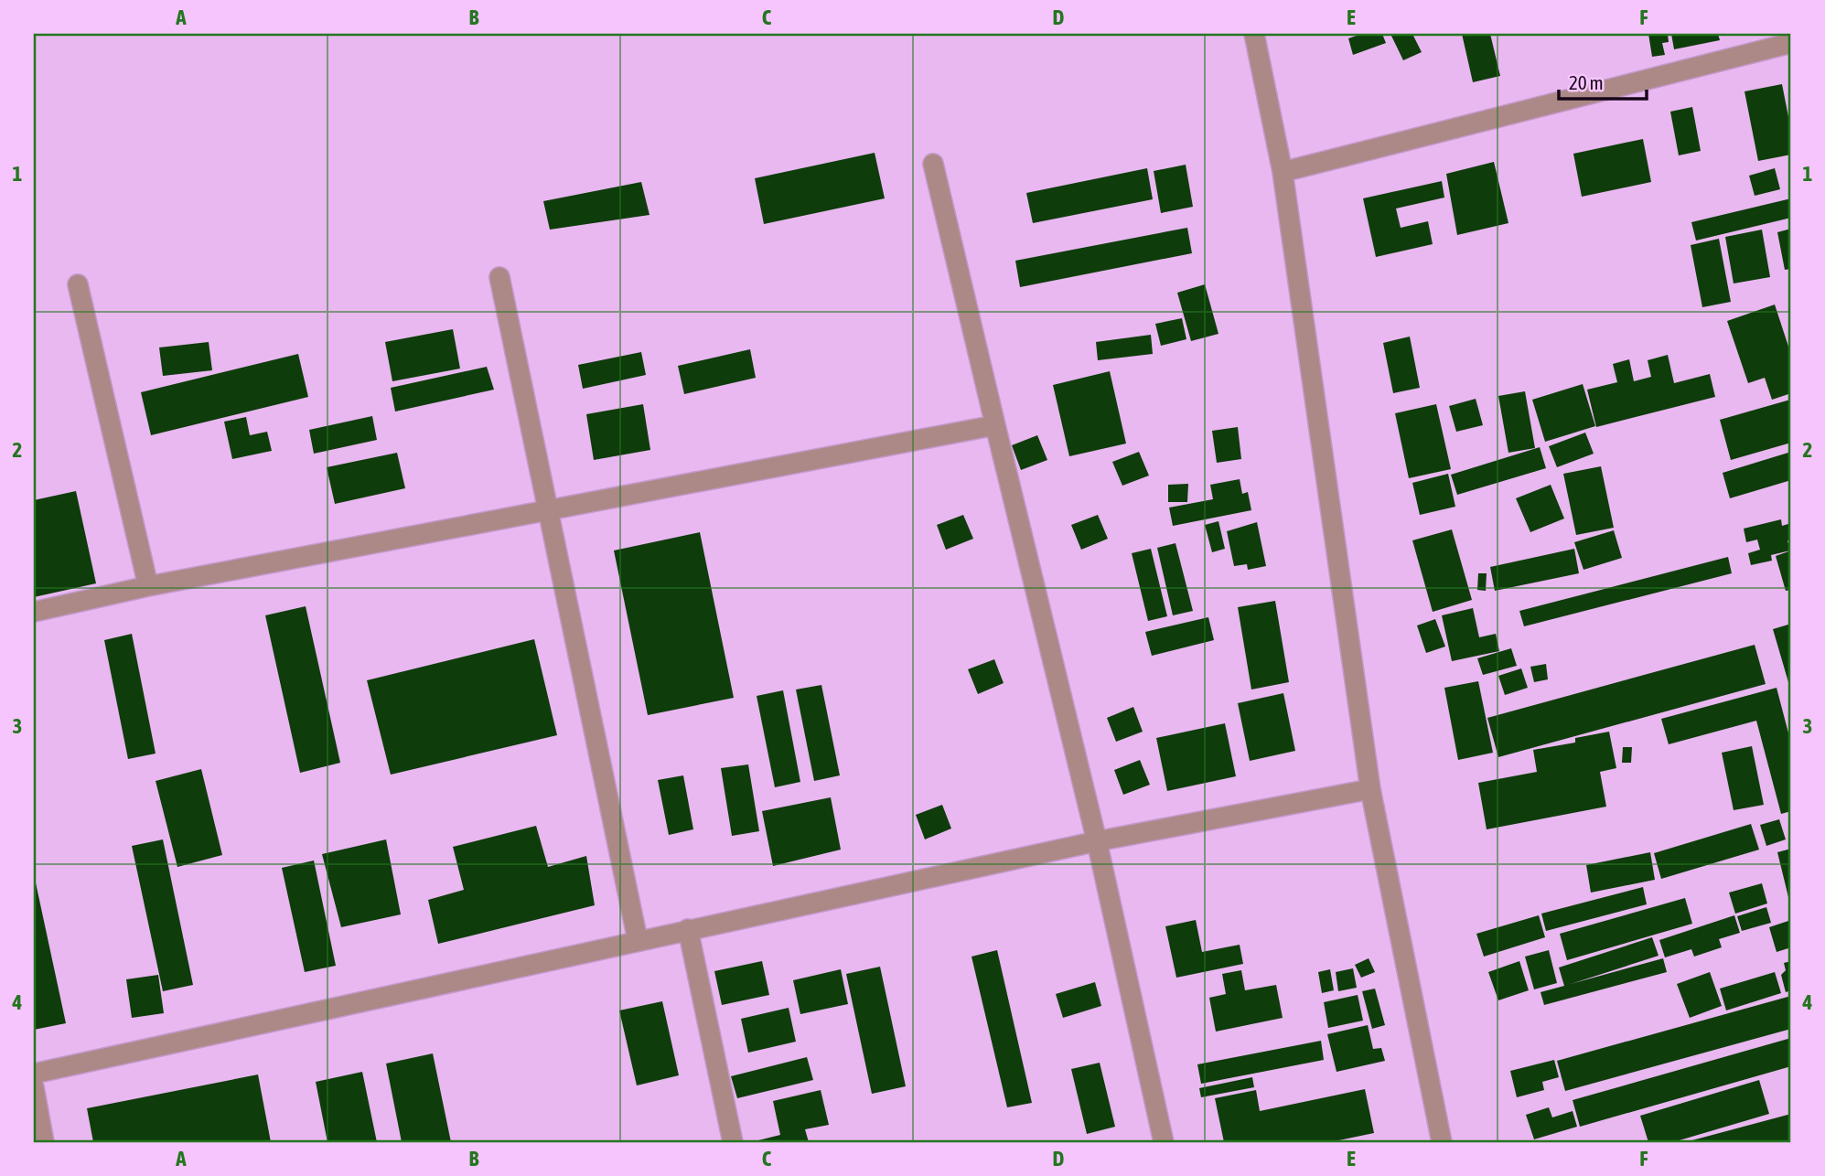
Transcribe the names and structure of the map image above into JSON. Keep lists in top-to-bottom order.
{
  "scale_bar": "20 m",
  "grid": {
    "columns": [
      "A",
      "B",
      "C",
      "D",
      "E",
      "F"
    ],
    "rows": [
      "1",
      "2",
      "3",
      "4"
    ]
  }
}
